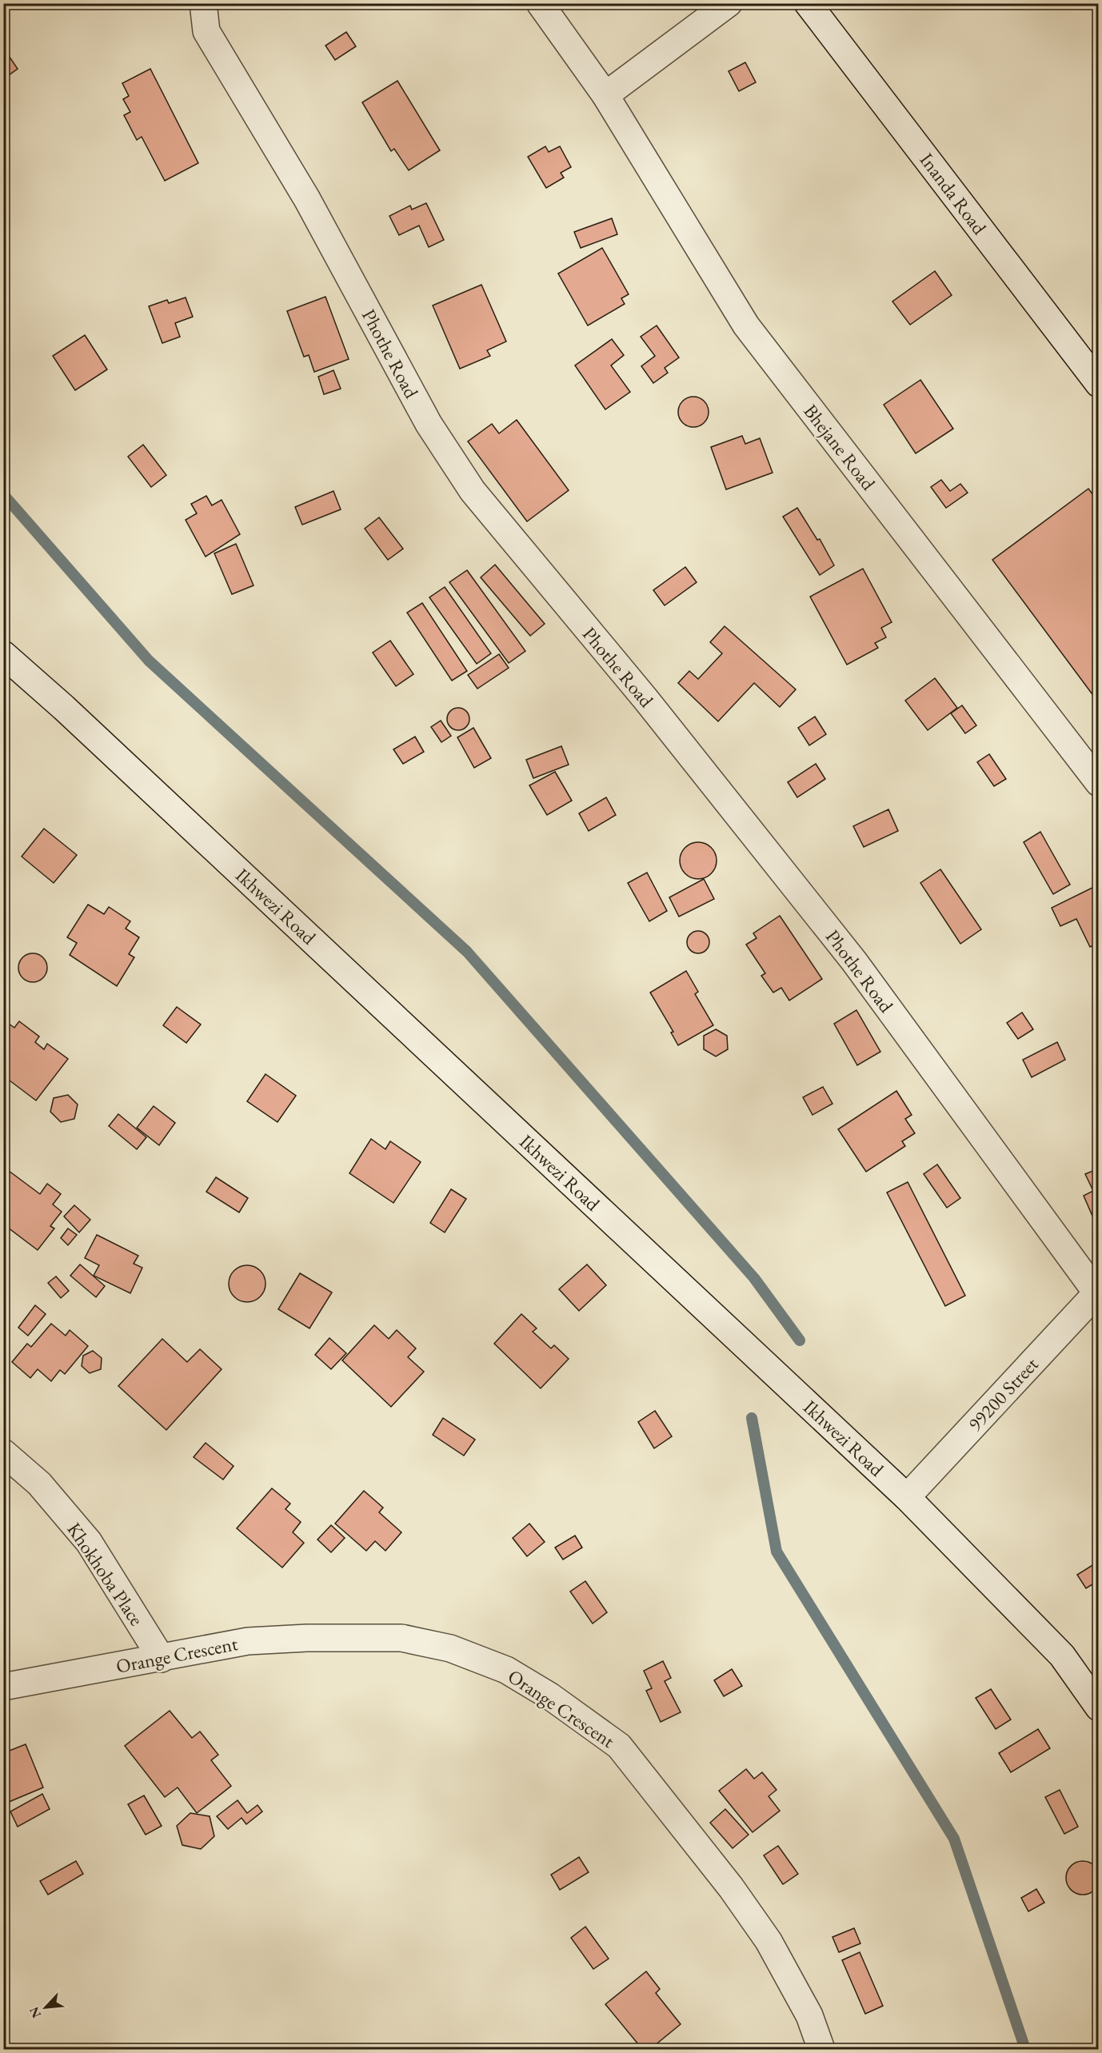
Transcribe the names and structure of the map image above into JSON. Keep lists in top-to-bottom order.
{
  "streets": {
    "street": [
      "Inanda Road",
      "Phothe Road",
      "Bhejane Road",
      "Ikhwezi Road",
      "99200 Street",
      "Khokhoba Place",
      "Orange Crescent"
    ]
  },
  "crossings": [
    ["Phothe Road", "99200 Street"],
    ["Ikhwezi Road", "99200 Street"],
    ["Khokhoba Place", "Orange Crescent"]
  ],
  "north": "bottom left"
}
